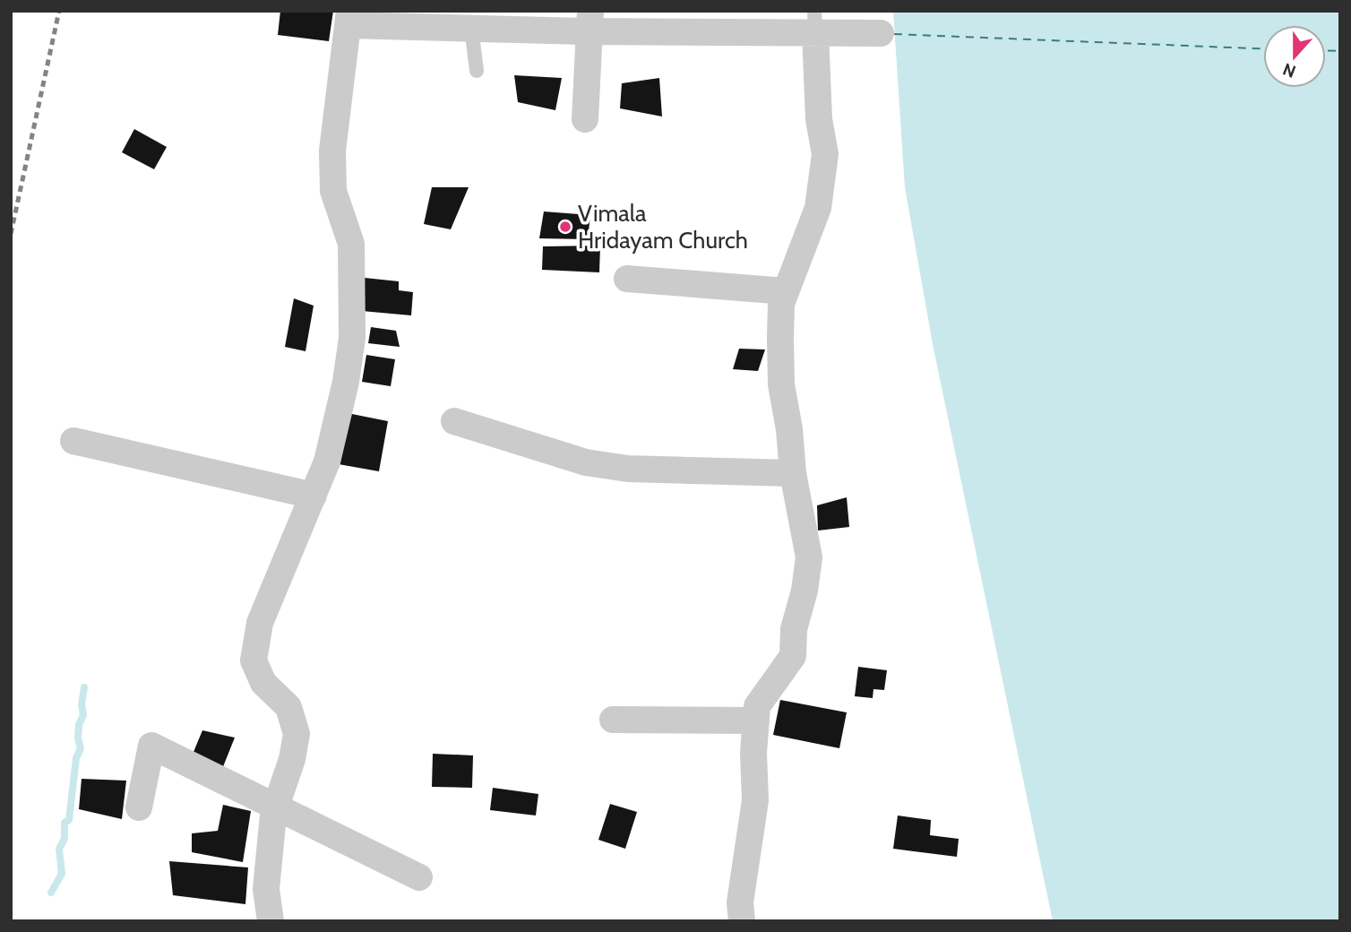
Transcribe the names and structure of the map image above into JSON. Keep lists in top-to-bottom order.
{
  "places": ["Vimala Hridayam Church"],
  "north": "bottom"
}
